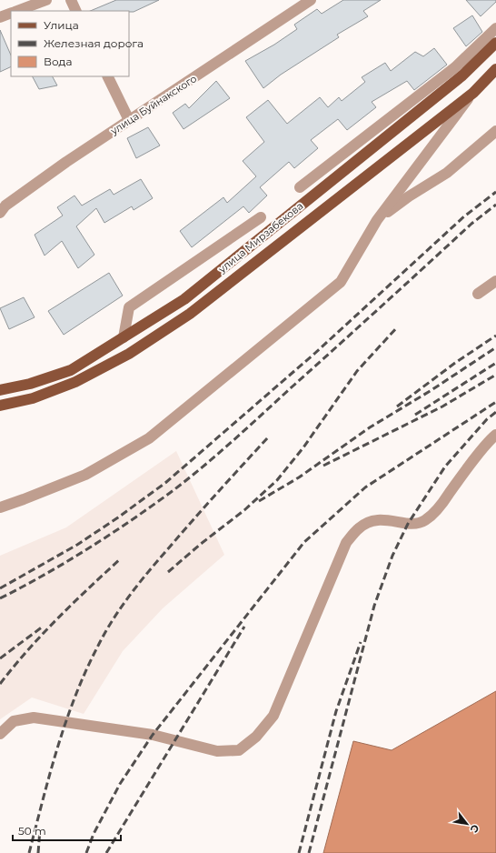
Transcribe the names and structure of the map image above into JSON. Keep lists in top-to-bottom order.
{
  "streets": {
    "main road": ["улица Мирзабекова"],
    "street": ["улица Буйнакского"]
  },
  "legend": ["Улица", "Железная дорога", "Вода"],
  "scale_bar": "50 m",
  "north": "bottom right"
}
